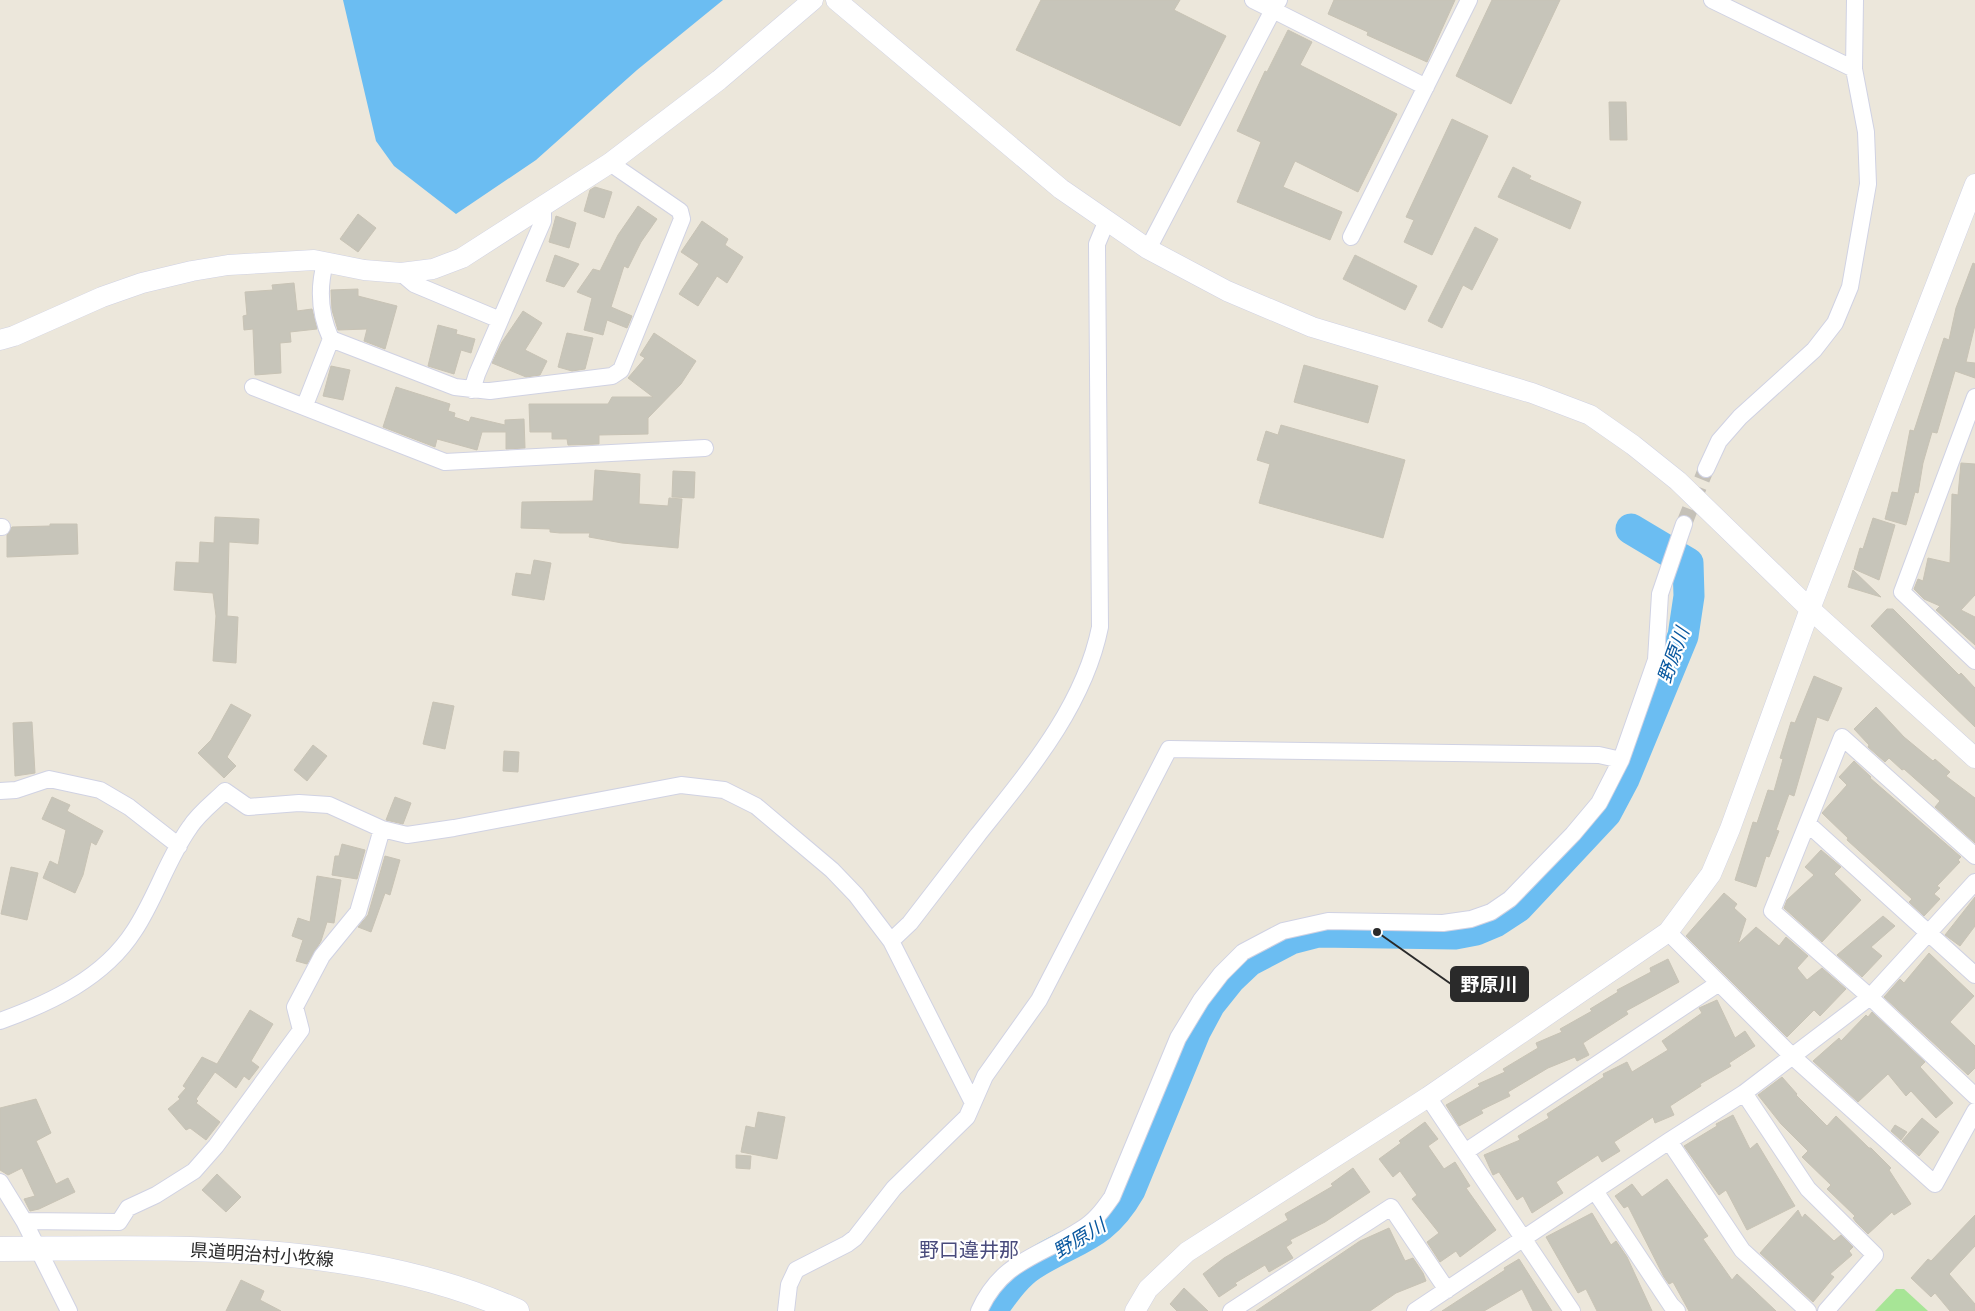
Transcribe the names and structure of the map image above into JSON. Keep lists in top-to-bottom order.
{
  "streets": {
    "main road": ["県道明治村小牧線"]
  },
  "districts": ["野口違井那"],
  "water": ["野原川"],
  "places": ["野原川"]
}
